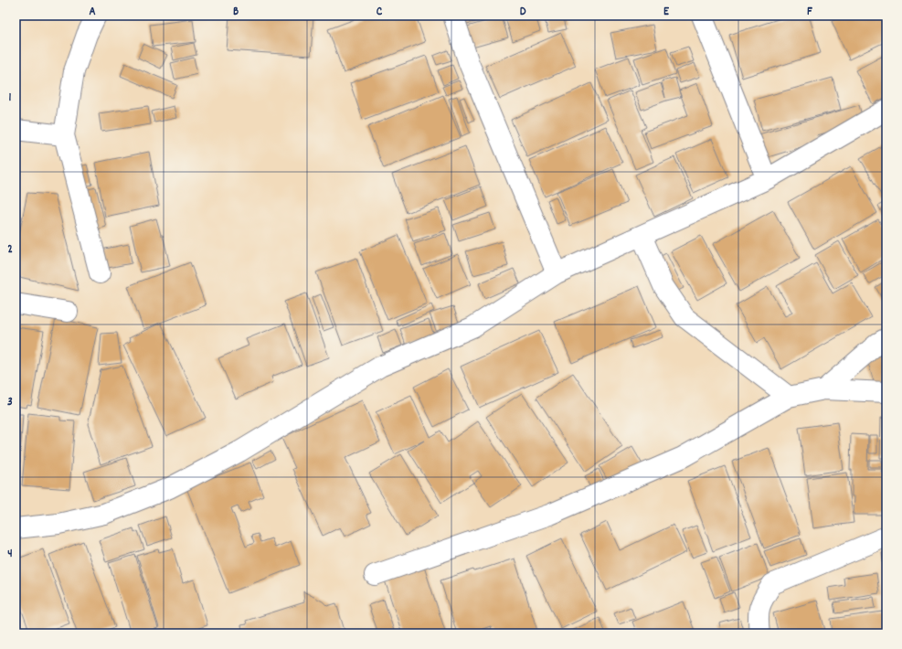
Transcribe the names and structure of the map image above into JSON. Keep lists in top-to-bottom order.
{
  "grid": {
    "columns": [
      "A",
      "B",
      "C",
      "D",
      "E",
      "F"
    ],
    "rows": [
      "1",
      "2",
      "3",
      "4"
    ]
  }
}
